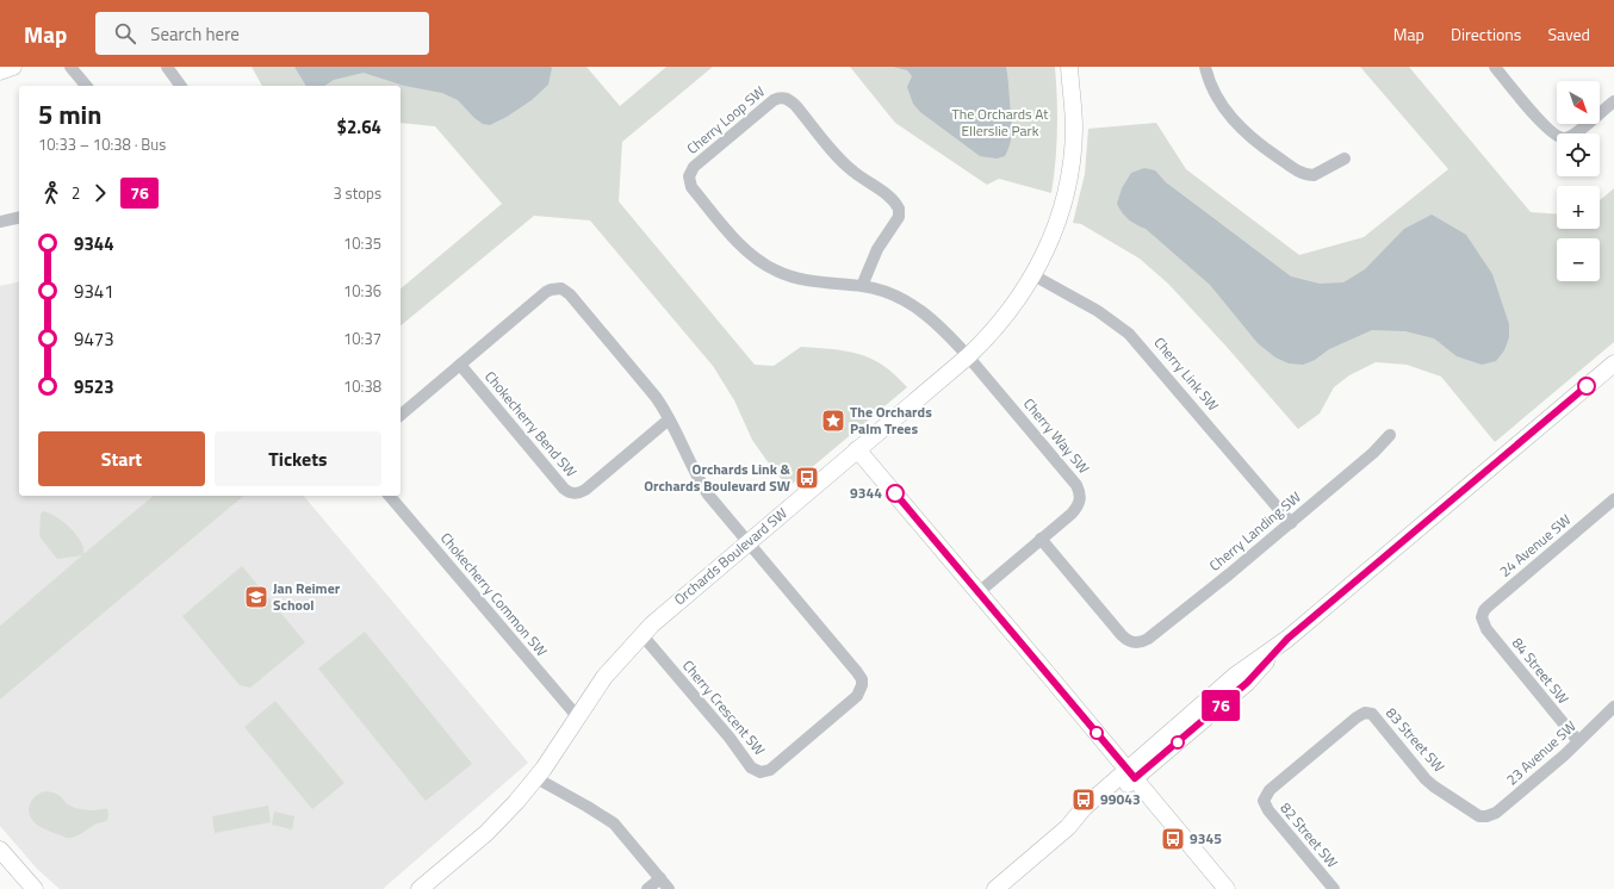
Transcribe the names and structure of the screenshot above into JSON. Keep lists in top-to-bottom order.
{
  "streets": {
    "street": [
      "Cherry Loop SW",
      "Cherry Link SW",
      "Chokecherry Bend SW",
      "Cherry Way SW",
      "Cherry Landing SW",
      "24 Avenue SW",
      "Orchards Boulevard SW",
      "Chokecherry Common SW",
      "84 Street SW",
      "Cherry Crescent SW",
      "83 Street SW",
      "23 Avenue SW",
      "82 Street SW"
    ]
  },
  "crossings": [
    ["Cherry Loop SW", "Cherry Way SW"],
    ["Cherry Loop SW", "Orchards Boulevard SW"],
    ["Cherry Link SW", "Cherry Landing SW"],
    ["Cherry Link SW", "Orchards Boulevard SW"],
    ["Cherry Way SW", "Cherry Landing SW"],
    ["Cherry Way SW", "Orchards Boulevard SW"],
    ["24 Avenue SW", "84 Street SW"],
    ["Orchards Boulevard SW", "Chokecherry Common SW"],
    ["Orchards Boulevard SW", "Cherry Crescent SW"],
    ["84 Street SW", "23 Avenue SW"],
    ["83 Street SW", "23 Avenue SW"],
    ["83 Street SW", "82 Street SW"]
  ],
  "parks": ["The Orchards At Ellerslie Park"],
  "places": {
    "place": ["The Orchards Palm Trees"],
    "bus stop": ["Orchards Link & Orchards Boulevard SW", "99043", "9345"],
    "other": ["9344"],
    "school or university": ["Jan Reimer School"]
  },
  "lines": ["bus line 76"],
  "north": "bottom right",
  "page": {
    "header": "Map",
    "search": "Search here",
    "nav": ["Map", "Directions", "Saved"],
    "on_map": "76",
    "map_buttons": ["+", "−"],
    "heading": ["5 min", "10:33 – 10:38 · Bus", "$2.64"],
    "legs": ["2", "76", "3 stops"],
    "list": [
      {
        "name": "9344",
        "value": "10:35"
      },
      {
        "name": "9341",
        "value": "10:36"
      },
      {
        "name": "9473",
        "value": "10:37"
      },
      {
        "name": "9523",
        "value": "10:38"
      }
    ],
    "buttons": ["Start", "Tickets"]
  }
}
